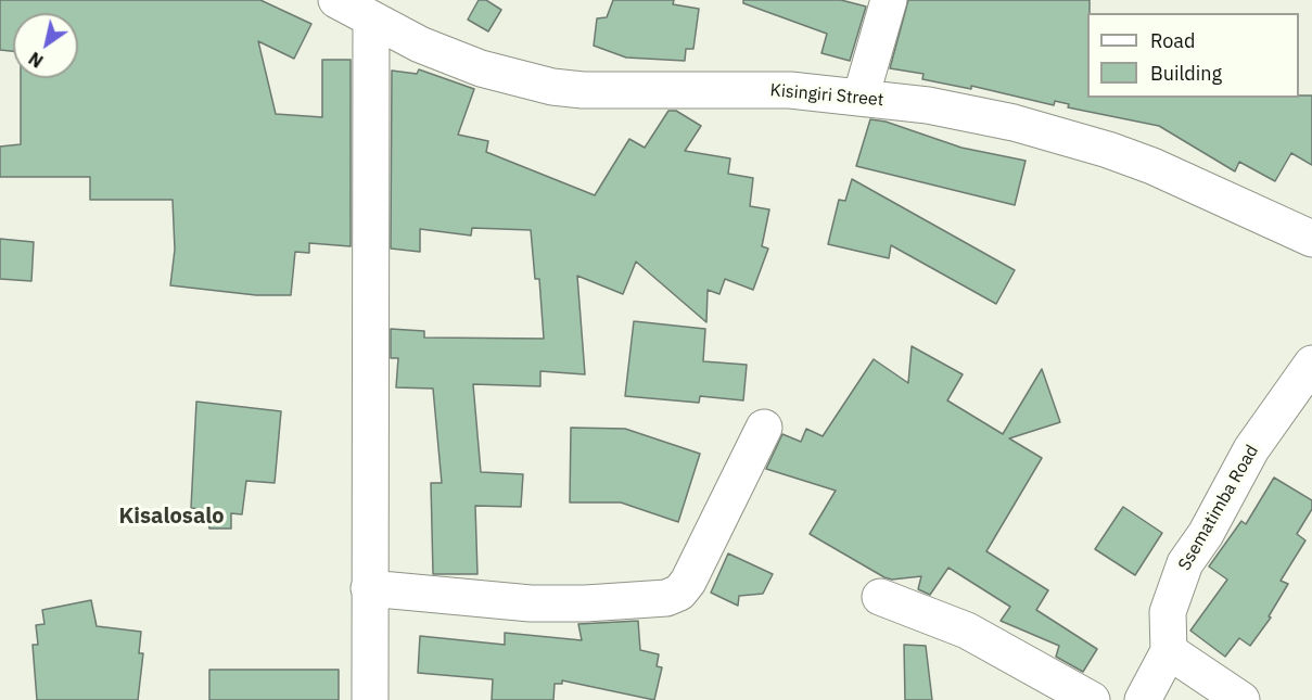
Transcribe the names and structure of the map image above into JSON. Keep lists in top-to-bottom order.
{
  "streets": {
    "street": ["Kisingiri Street", "Ssematimba Road"]
  },
  "districts": ["Kisalosalo"],
  "legend": ["Road", "Building"],
  "north": "bottom left"
}
